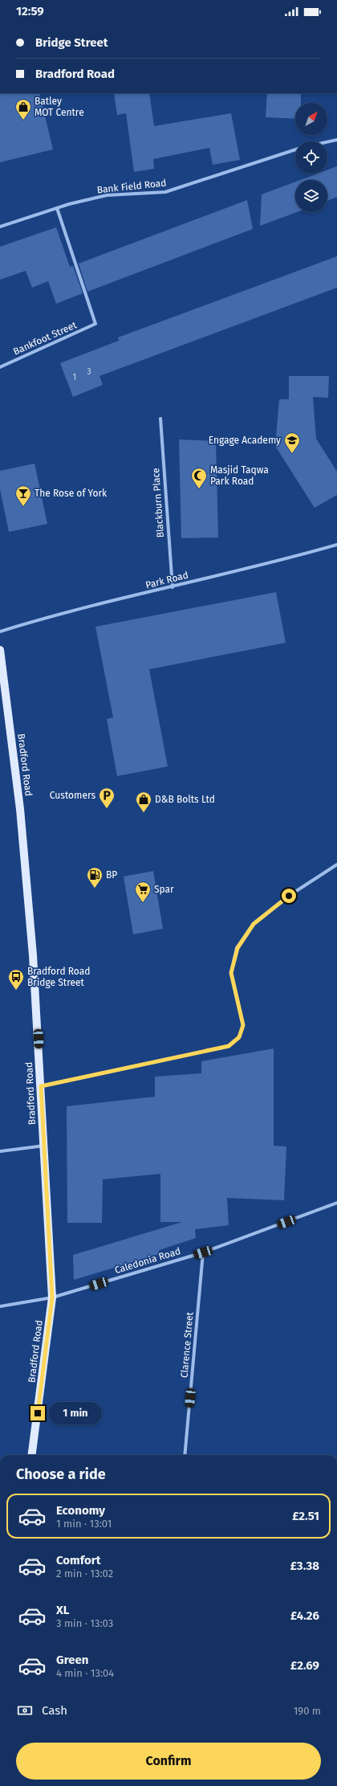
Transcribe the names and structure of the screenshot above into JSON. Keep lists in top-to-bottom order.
{
  "streets": {
    "main road": ["Bradford Road"],
    "street": [
      "Bank Field Road",
      "Bankfoot Street",
      "Blackburn Place",
      "Park Road",
      "Caledonia Road",
      "Clarence Street"
    ]
  },
  "crossings": [
    ["Bank Field Road", "Bankfoot Street"],
    ["Blackburn Place", "Park Road"],
    ["Bradford Road", "Caledonia Road"],
    ["Caledonia Road", "Clarence Street"]
  ],
  "places": {
    "shop": ["Batley MOT Centre", "D&B Bolts Ltd"],
    "school or university": ["Engage Academy"],
    "mosque": ["Masjid Taqwa Park Road"],
    "bar": ["The Rose of York"],
    "parking": ["Customers"],
    "fuel station": ["BP"],
    "supermarket": ["Spar"],
    "bus stop": ["Bradford Road Bridge Street"]
  },
  "house_numbers": ["3", "1"],
  "north": "top right",
  "page": {
    "status": "12:59",
    "banner": ["Bridge Street", "Bradford Road"],
    "bubble": "1 min",
    "heading": "Choose a ride",
    "list": [
      {
        "name": "Economy",
        "note": "1 min · 13:01",
        "value": "£2.51"
      },
      {
        "name": "Comfort",
        "note": "2 min · 13:02",
        "value": "£3.38"
      },
      {
        "name": "XL",
        "note": "3 min · 13:03",
        "value": "£4.26"
      },
      {
        "name": "Green",
        "note": "4 min · 13:04",
        "value": "£2.69"
      }
    ],
    "pay": ["Cash", "190 m"],
    "buttons": "Confirm"
  }
}
